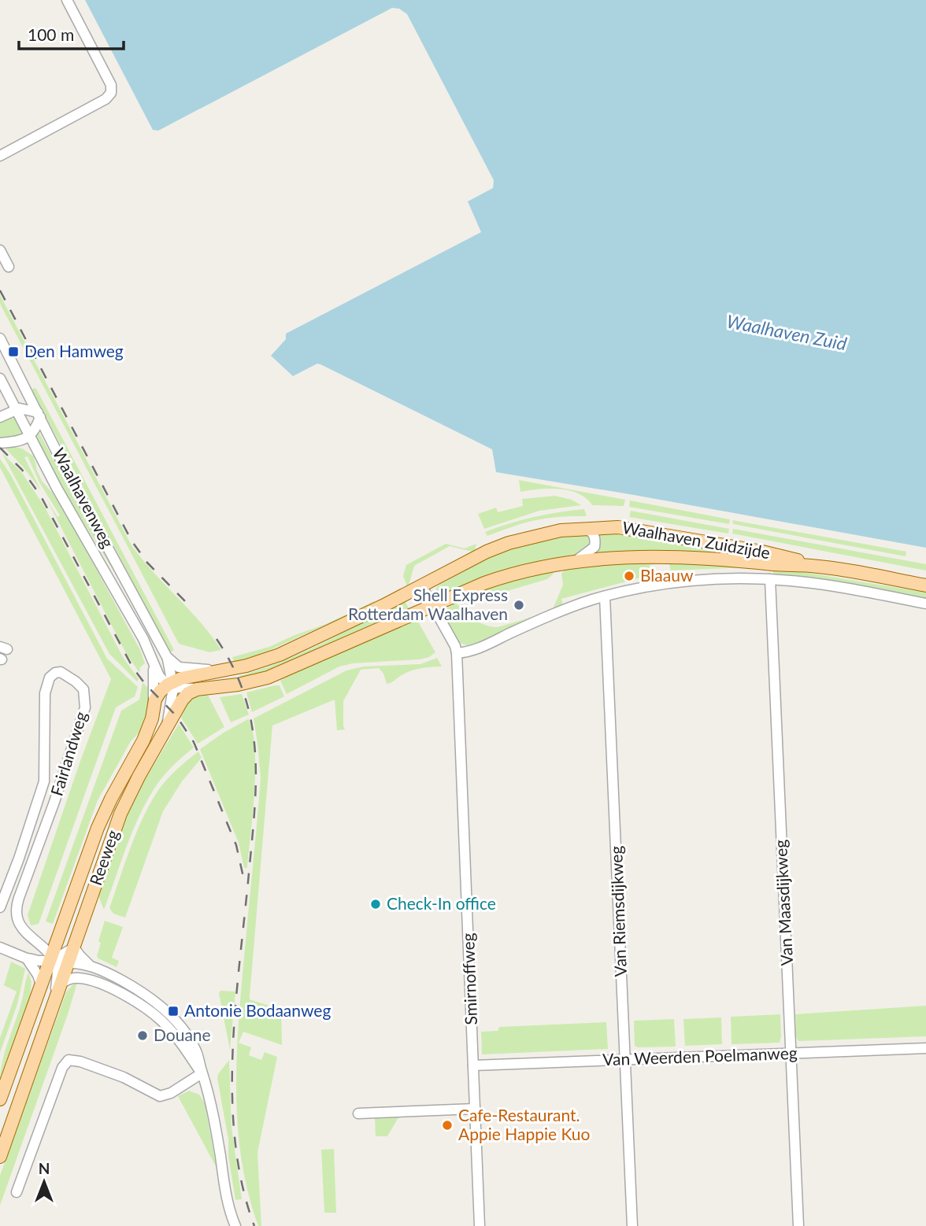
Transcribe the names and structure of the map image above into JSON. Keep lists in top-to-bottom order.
{
  "streets": {
    "main road": ["Waalhaven Zuidzijde", "Reeweg"],
    "street": [
      "Waalhavenweg",
      "Fairlandweg",
      "Van Maasdijkweg",
      "Van Riemsdijkweg",
      "Smirnoffweg",
      "Van Weerden Poelmanweg"
    ]
  },
  "crossings": [
    ["Waalhavenweg", "Waalhaven Zuidzijde"],
    ["Waalhavenweg", "Reeweg"],
    ["Waalhaven Zuidzijde", "Reeweg"],
    ["Waalhaven Zuidzijde", "Van Maasdijkweg"],
    ["Waalhaven Zuidzijde", "Van Riemsdijkweg"],
    ["Waalhaven Zuidzijde", "Smirnoffweg"],
    ["Fairlandweg", "Reeweg"],
    ["Van Maasdijkweg", "Van Weerden Poelmanweg"],
    ["Van Riemsdijkweg", "Van Weerden Poelmanweg"],
    ["Smirnoffweg", "Van Weerden Poelmanweg"]
  ],
  "water": ["Waalhaven Zuid"],
  "places": {
    "transit": ["Den Hamweg", "Antonie Bodaanweg"],
    "other": [
      "Blaauw",
      "Shell Express Rotterdam Waalhaven",
      "Check-In office",
      "Douane",
      "Cafe-Restaurant. Appie Happie Kuo"
    ]
  },
  "scale_bar": "100 m",
  "north": "top"
}
